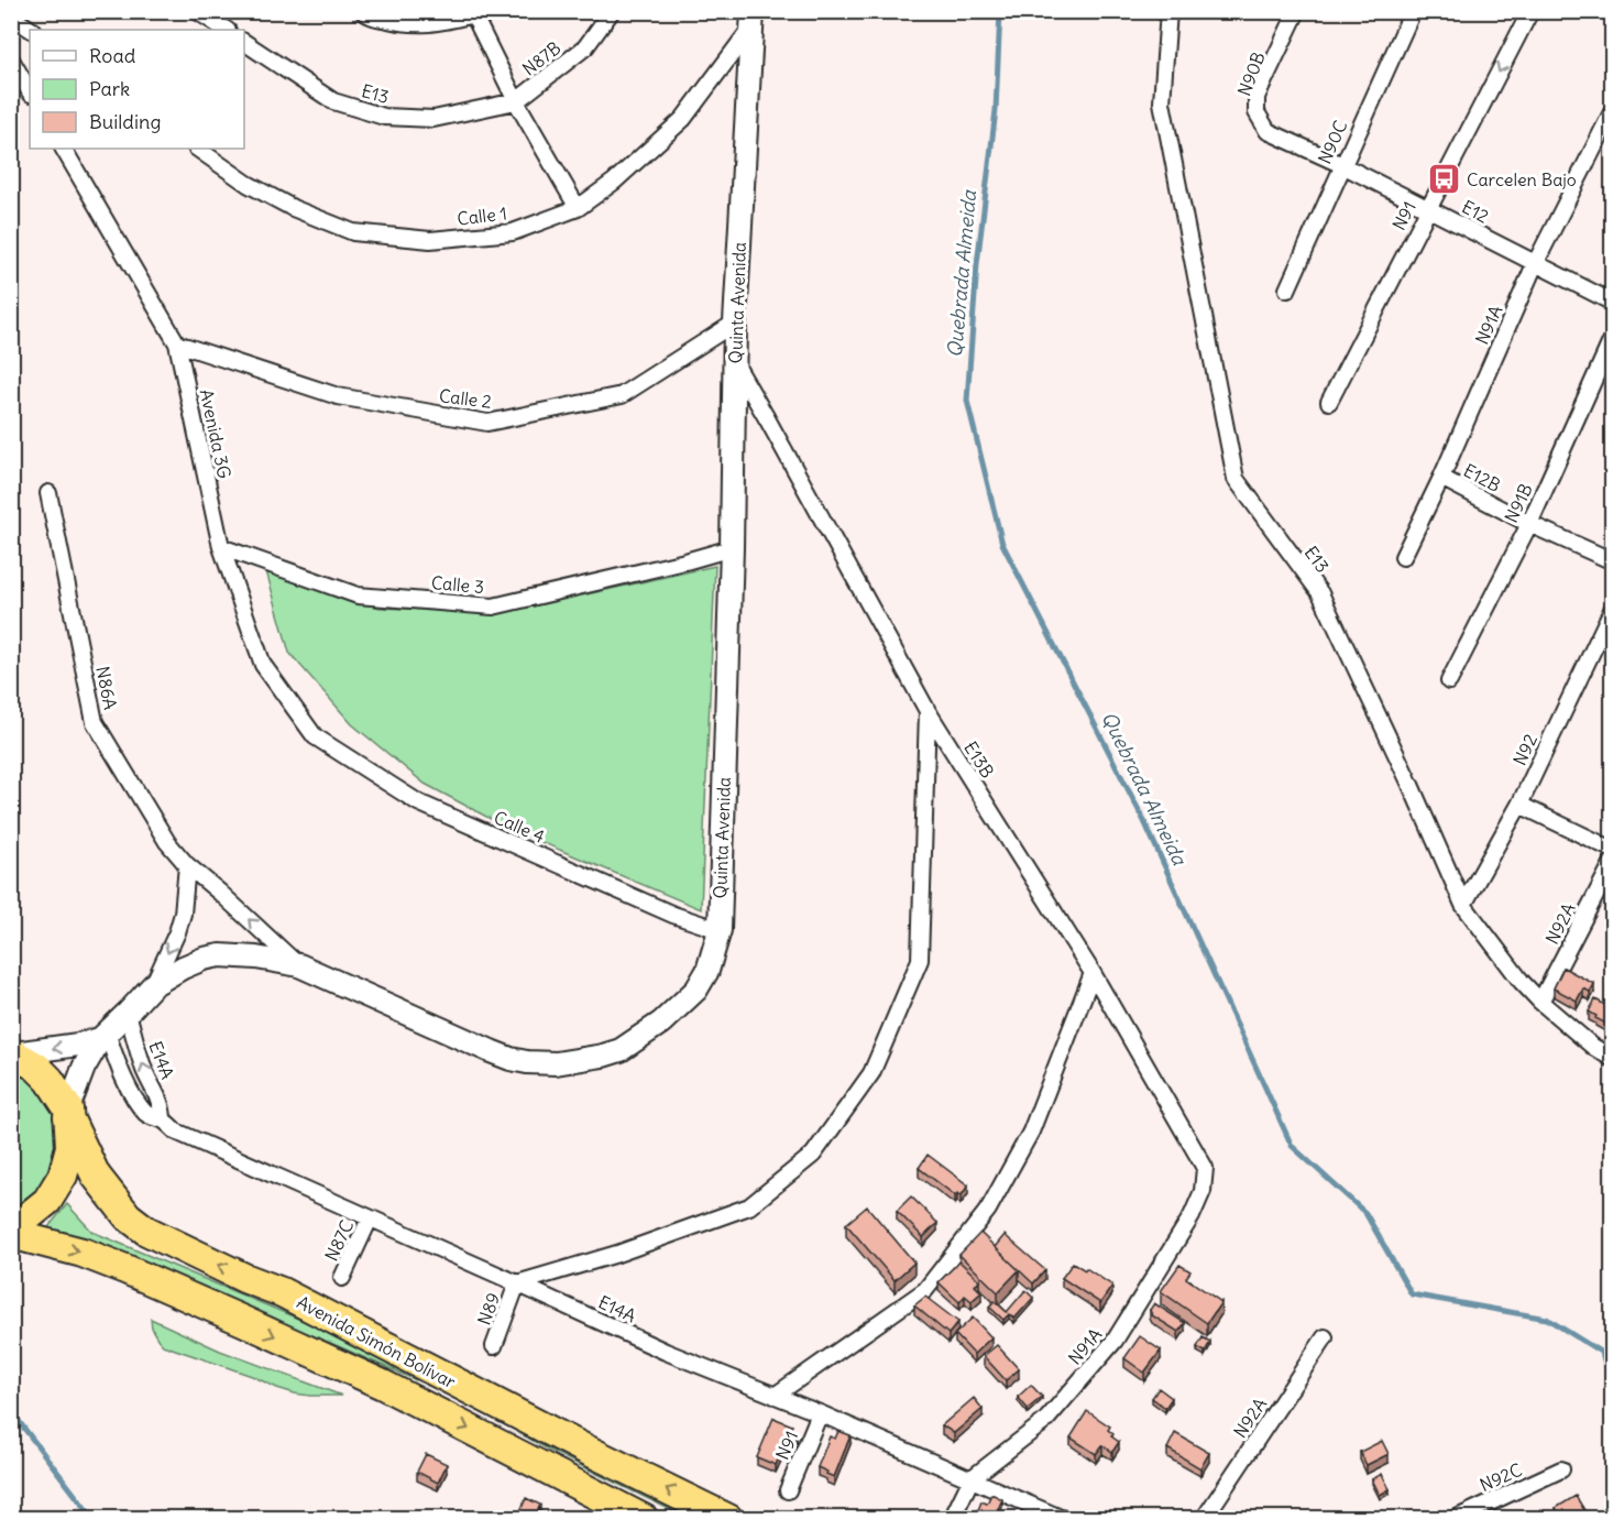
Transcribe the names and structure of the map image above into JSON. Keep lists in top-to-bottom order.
{
  "streets": {
    "highway": ["Avenida Simón Bolívar"],
    "street": [
      "N87B",
      "N90B",
      "E13",
      "N90C",
      "E12",
      "Calle 1",
      "N91",
      "Quinta Avenida",
      "N91A",
      "Calle 2",
      "Avenida 3G",
      "E12B",
      "N91B",
      "Calle 3",
      "N86A",
      "N92",
      "E13B",
      "Calle 4",
      "N92A",
      "E14A",
      "N87C",
      "N89",
      "N92C"
    ]
  },
  "crossings": [
    ["N87B", "E13"],
    ["N90B", "E12"],
    ["E13", "N92"],
    ["E13", "N92A"],
    ["N90C", "E12"],
    ["E12", "N91"],
    ["E12", "N91A"],
    ["Calle 1", "Quinta Avenida"],
    ["N91", "E14A"],
    ["Quinta Avenida", "Calle 2"],
    ["Quinta Avenida", "Calle 3"],
    ["Quinta Avenida", "N86A"],
    ["Quinta Avenida", "E13B"],
    ["Quinta Avenida", "Calle 4"],
    ["Quinta Avenida", "E14A"],
    ["Quinta Avenida", "Avenida Simón Bolívar"],
    ["N91A", "E12B"],
    ["N91A", "E13B"],
    ["N91A", "E14A"],
    ["Calle 2", "Avenida 3G"],
    ["Avenida 3G", "Calle 3"],
    ["Avenida 3G", "Calle 4"],
    ["E12B", "N91B"],
    ["E14A", "N87C"],
    ["E14A", "N89"]
  ],
  "one_way": ["N91"],
  "water": ["Quebrada Almeida"],
  "places": {
    "bus stop": ["Carcelen Bajo"]
  },
  "legend": ["Road", "Park", "Building"]
}
